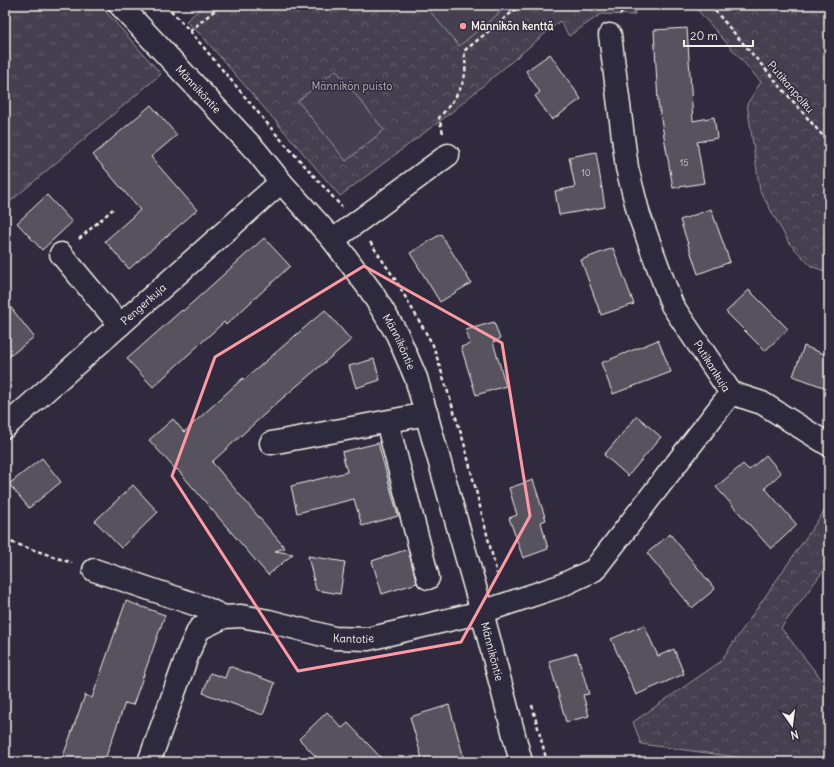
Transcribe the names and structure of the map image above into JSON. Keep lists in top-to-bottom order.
{
  "streets": {
    "street": [
      "Männiköntie",
      "Pengerkuja",
      "Putikankuja",
      "Kantotie"
    ],
    "path": ["Putikanpolku"]
  },
  "crossings": [
    ["Männiköntie", "Pengerkuja"],
    ["Männiköntie", "Putikankuja"],
    ["Männiköntie", "Kantotie"],
    ["Putikankuja", "Kantotie"]
  ],
  "parks": ["Männikön puisto"],
  "places": ["Männikön kenttä"],
  "house_numbers": ["15", "10"],
  "scale_bar": "20 m",
  "north": "bottom"
}
